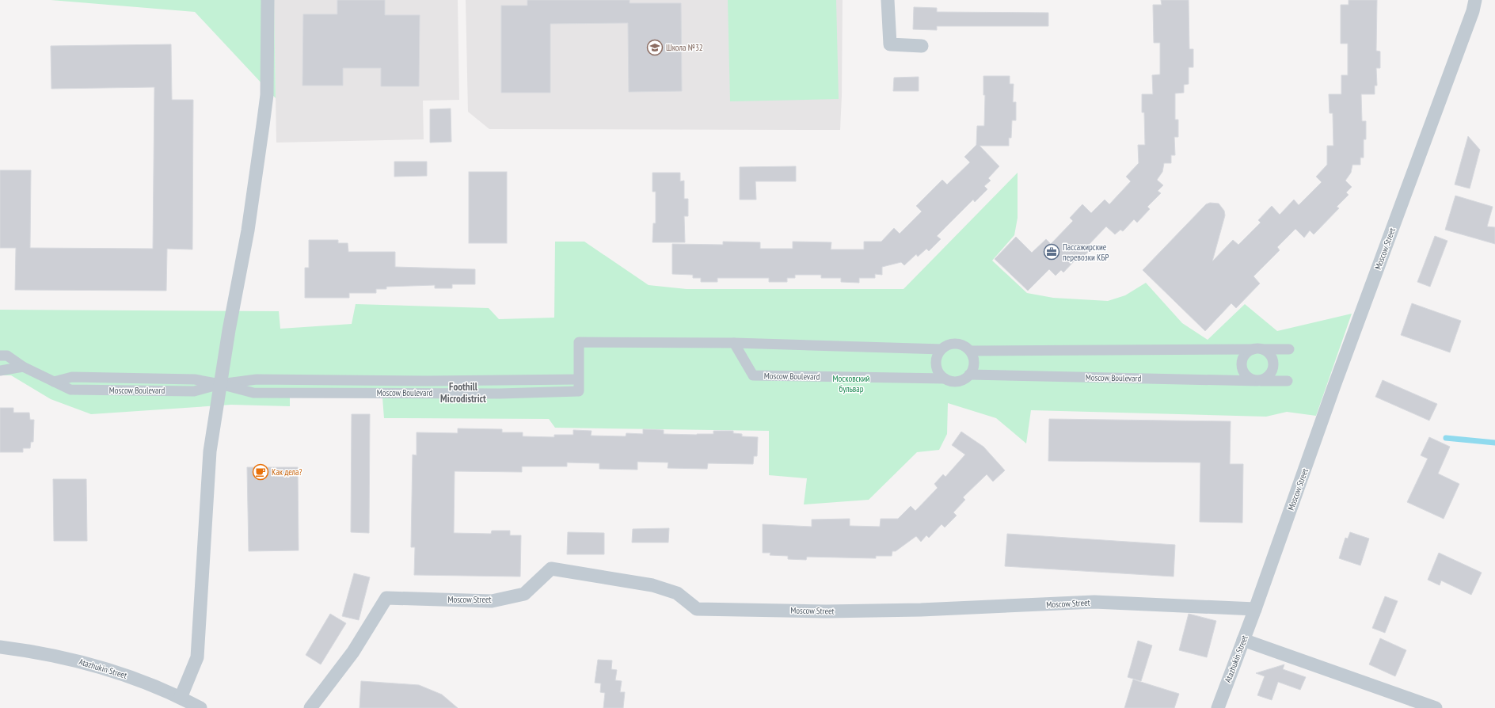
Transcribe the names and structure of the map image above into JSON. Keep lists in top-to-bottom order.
{
  "streets": {
    "street": ["Moscow Street", "Moscow Boulevard", "Atazhukin Street"]
  },
  "crossings": [
    ["Moscow Street", "Atazhukin Street"]
  ],
  "districts": ["Foothill Microdistrict"],
  "parks": ["Московский бульвар"],
  "places": {
    "school or university": ["Школа №32"],
    "office": ["Пассажирские перевозки КБР"],
    "cafe": ["Как дела?"]
  }
}
